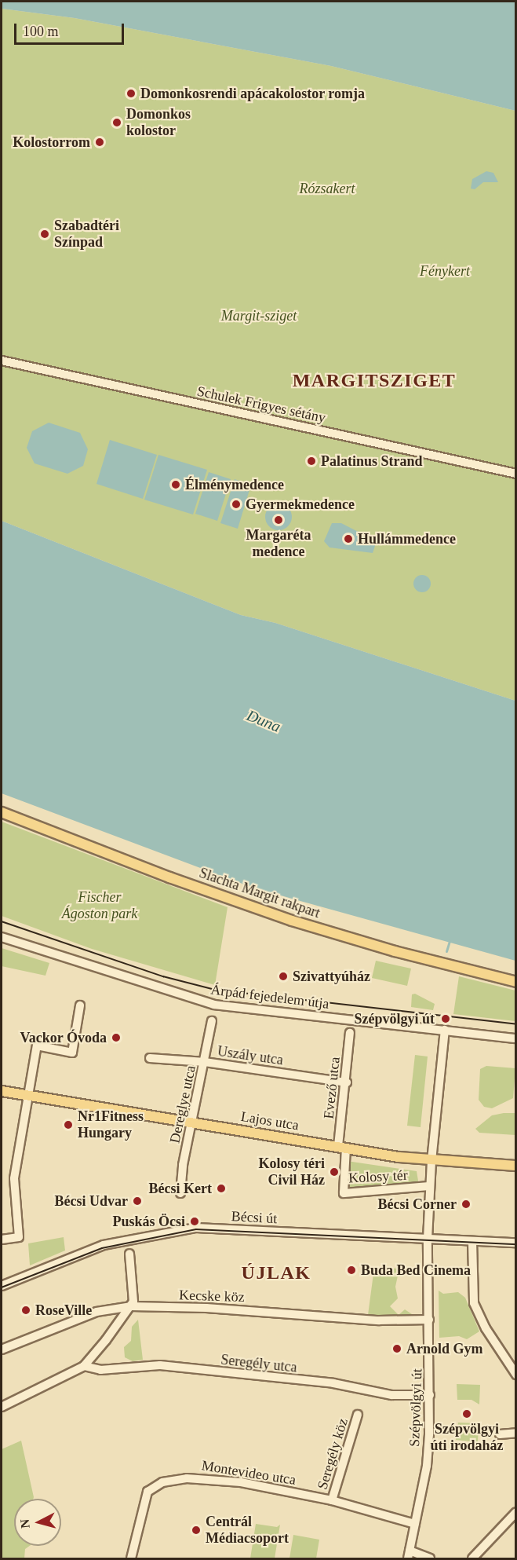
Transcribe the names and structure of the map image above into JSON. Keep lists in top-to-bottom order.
{
  "streets": {
    "main road": ["Slachta Margit rakpart", "Lajos utca"],
    "street": [
      "Schulek Frigyes sétány",
      "Árpád fejedelem útja",
      "Uszály utca",
      "Evező utca",
      "Dereglye utca",
      "Kolosy tér",
      "Bécsi út",
      "Kecske köz",
      "Seregély utca",
      "Szépvölgyi út",
      "Seregély köz",
      "Montevideo utca"
    ]
  },
  "crossings": [
    ["Árpád fejedelem útja", "Szépvölgyi út"],
    ["Uszály utca", "Evező utca"],
    ["Uszály utca", "Dereglye utca"],
    ["Evező utca", "Lajos utca"],
    ["Evező utca", "Kolosy tér"],
    ["Dereglye utca", "Lajos utca"],
    ["Lajos utca", "Kolosy tér"],
    ["Lajos utca", "Szépvölgyi út"],
    ["Kolosy tér", "Szépvölgyi út"],
    ["Bécsi út", "Szépvölgyi út"],
    ["Kecske köz", "Szépvölgyi út"],
    ["Seregély utca", "Szépvölgyi út"],
    ["Szépvölgyi út", "Montevideo utca"],
    ["Seregély köz", "Montevideo utca"]
  ],
  "districts": ["MARGITSZIGET", "ÚJLAK"],
  "water": ["Duna"],
  "parks": [
    "Rózsakert",
    "Fénykert",
    "Margit-sziget",
    "Fischer Ágoston park"
  ],
  "places": [
    "Domonkosrendi apácakolostor romja",
    "Domonkos kolostor",
    "Kolostorrom",
    "Szabadtéri Színpad",
    "Palatinus Strand",
    "Élménymedence",
    "Gyermekmedence",
    "Margaréta medence",
    "Hullámmedence",
    "Szivattyúház",
    "Szépvölgyi út",
    "Vackor Óvoda",
    "Nr1Fitness Hungary",
    "Kolosy téri Civil Ház",
    "Bécsi Kert",
    "Bécsi Udvar",
    "Bécsi Corner",
    "Puskás Öcsi",
    "Buda Bed Cinema",
    "RoseVille",
    "Arnold Gym",
    "Szépvölgyi úti irodaház",
    "Centrál Médiacsoport"
  ],
  "scale_bar": "100 m",
  "north": "left"
}
